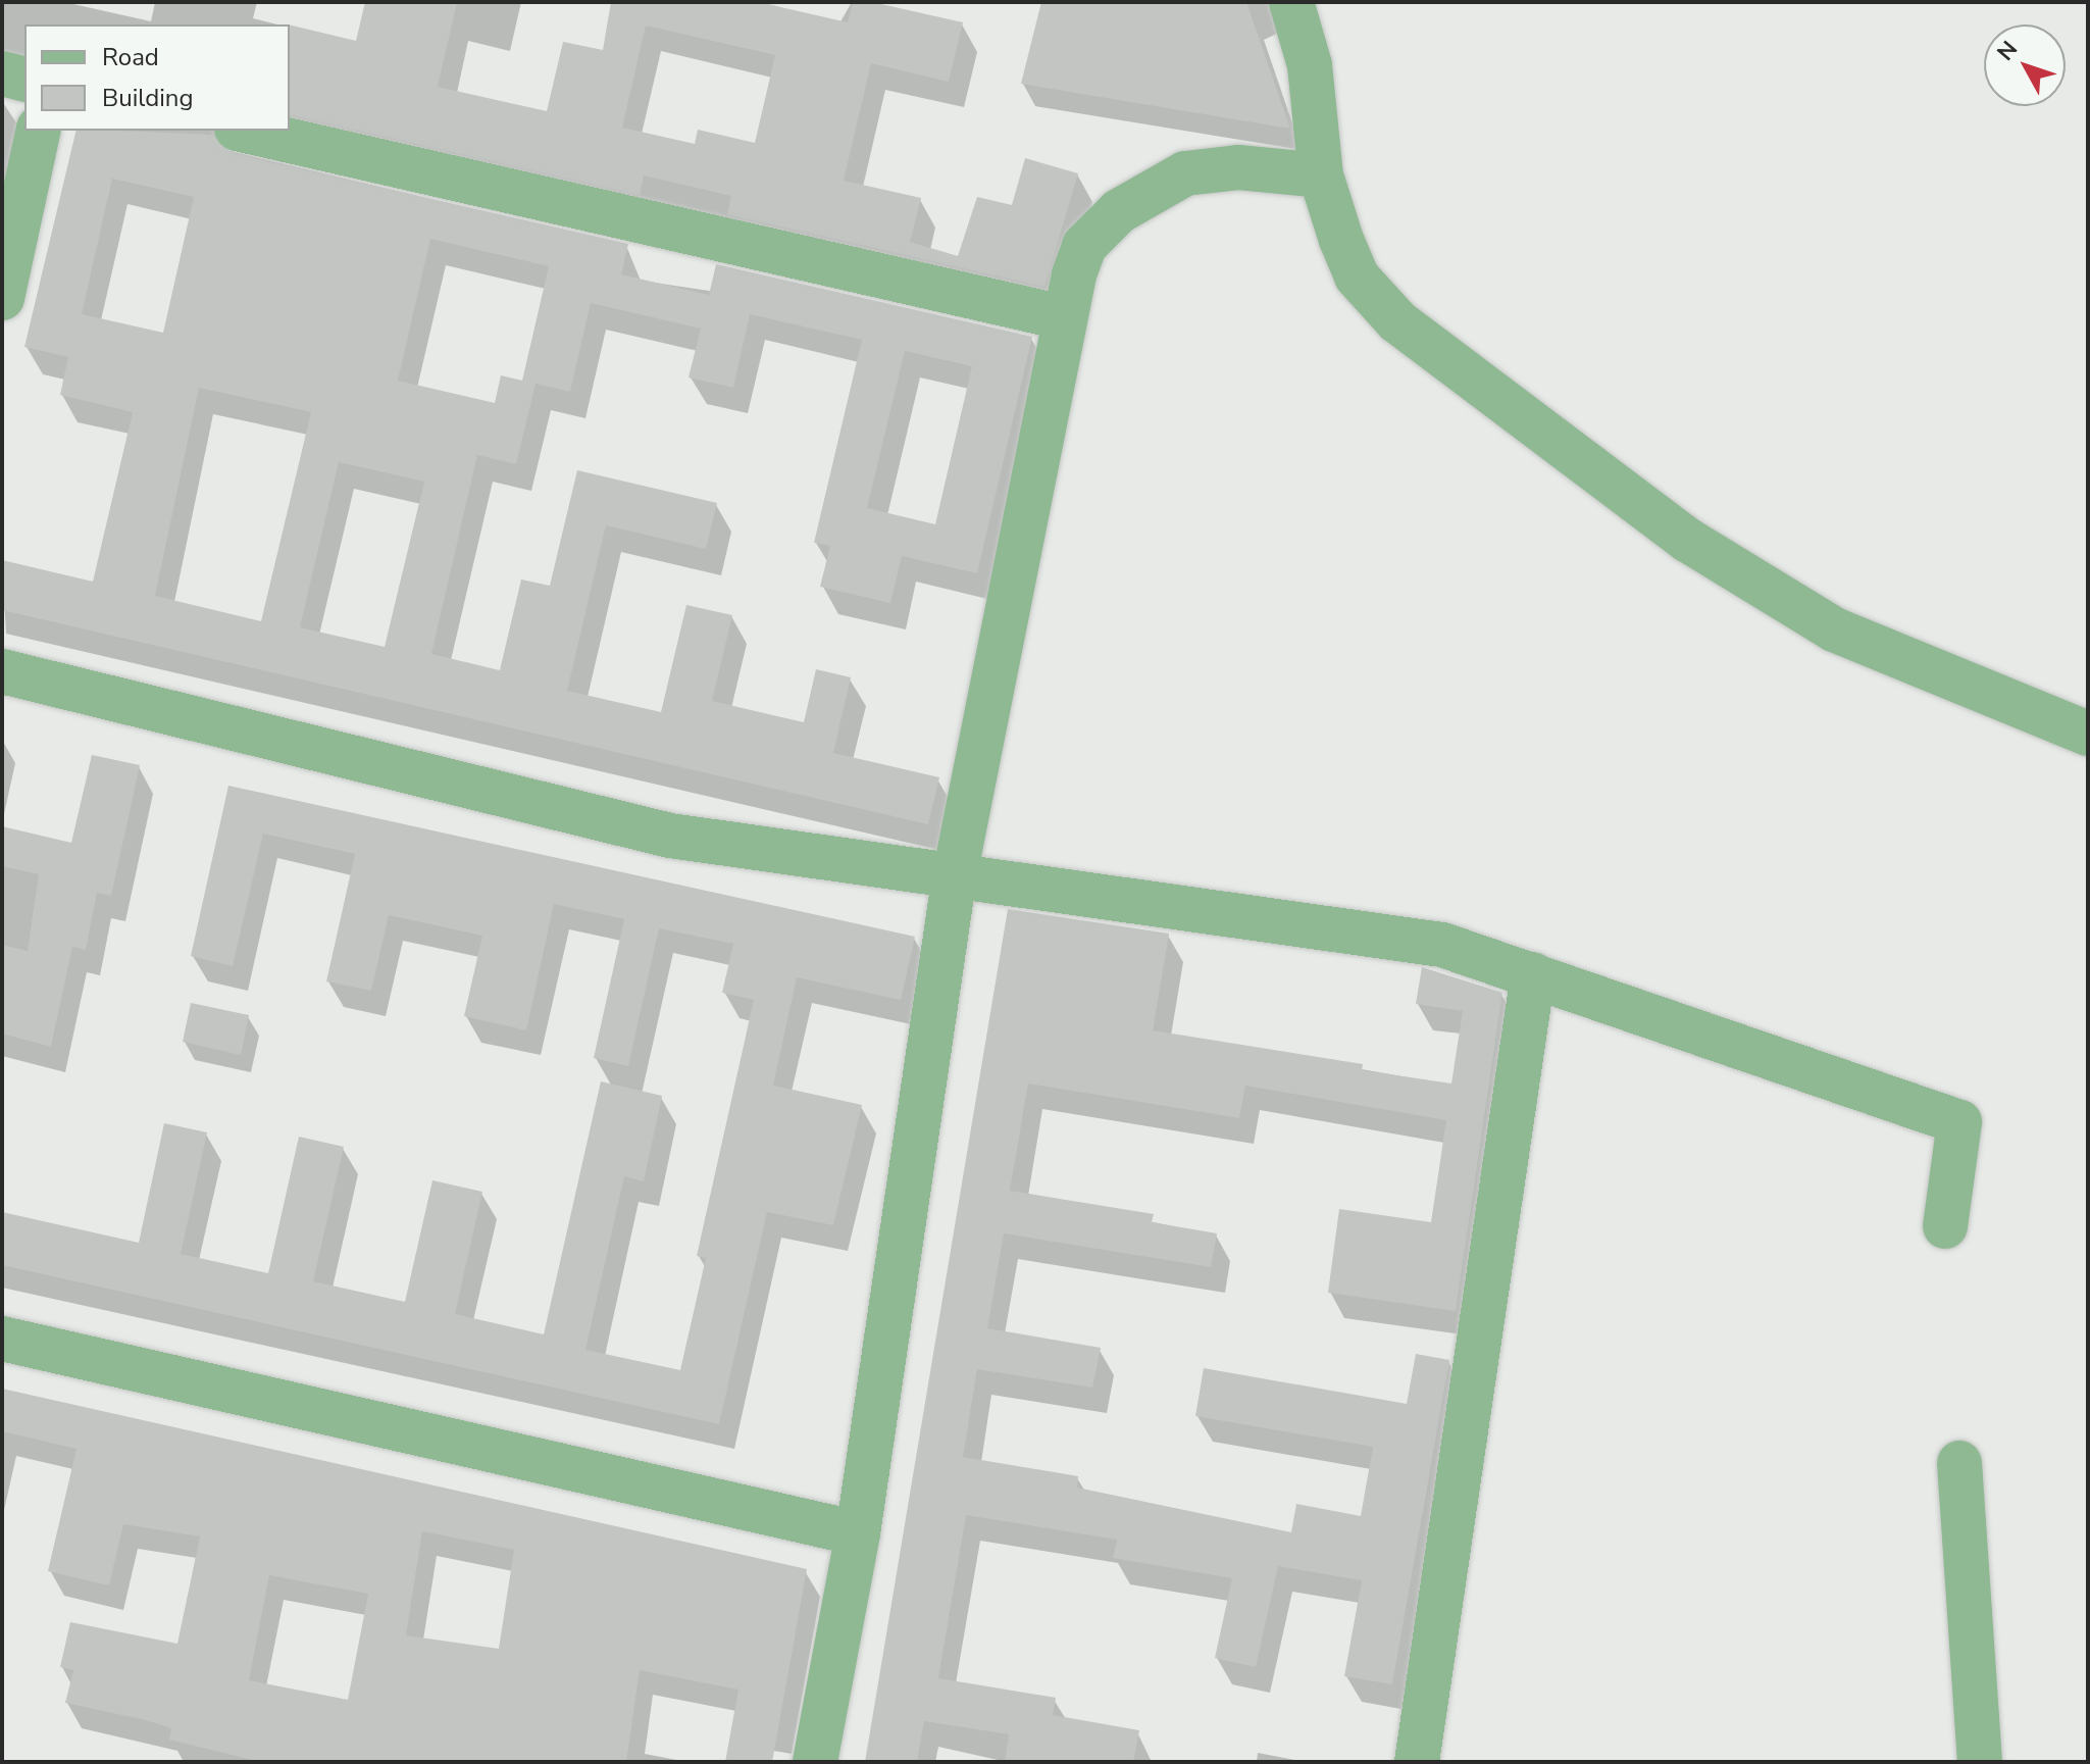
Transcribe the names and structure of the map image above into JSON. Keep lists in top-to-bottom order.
{
  "legend": ["Road", "Building"],
  "north": "top left"
}
